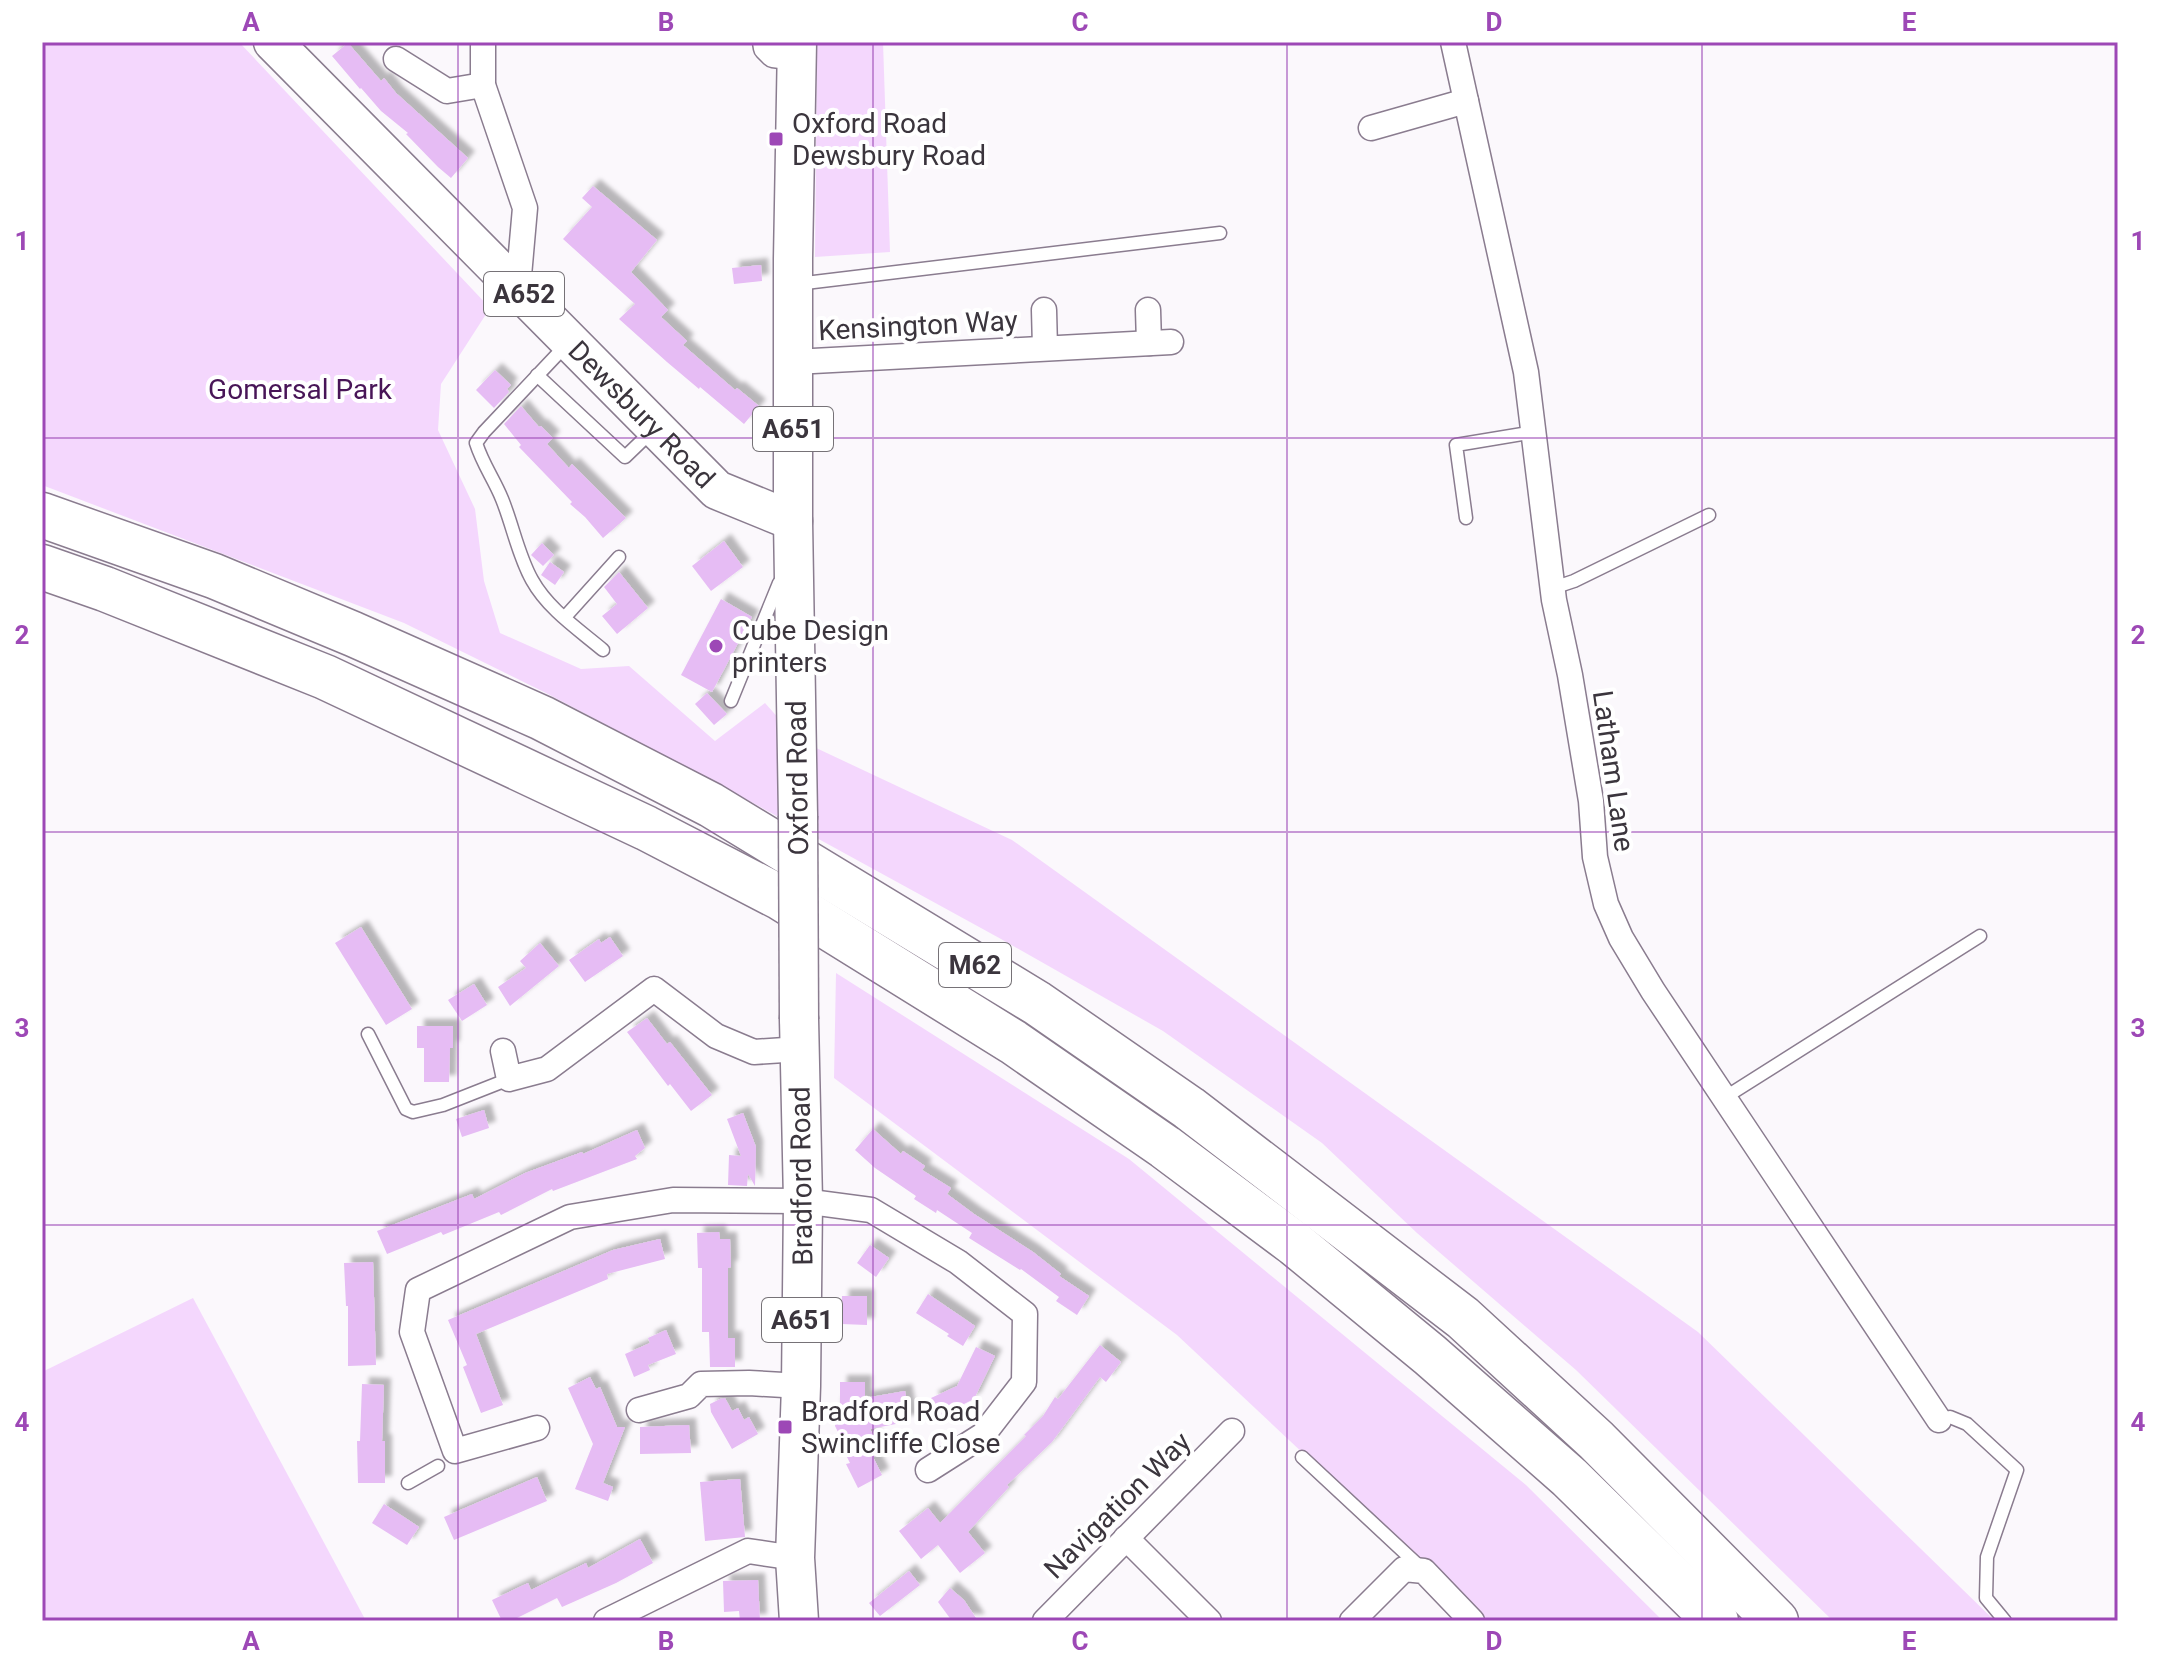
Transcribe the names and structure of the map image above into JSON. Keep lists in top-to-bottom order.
{
  "streets": {
    "highway": ["M62"],
    "main road": [
      "A652",
      "Dewsbury Road",
      "A651",
      "Oxford Road",
      "Bradford Road"
    ],
    "street": ["Kensington Way", "Latham Lane", "Navigation Way"]
  },
  "crossings": [
    ["Kensington Way", "Oxford Road"],
    ["Dewsbury Road", "Oxford Road"],
    ["Oxford Road", "Bradford Road"]
  ],
  "parks": ["Gomersal Park"],
  "places": {
    "transit": ["Oxford Road Dewsbury Road", "Bradford Road Swincliffe Close"],
    "other": ["Cube Design printers"]
  },
  "grid": {
    "columns": [
      "A",
      "B",
      "C",
      "D",
      "E"
    ],
    "rows": [
      "1",
      "2",
      "3",
      "4"
    ]
  }
}
